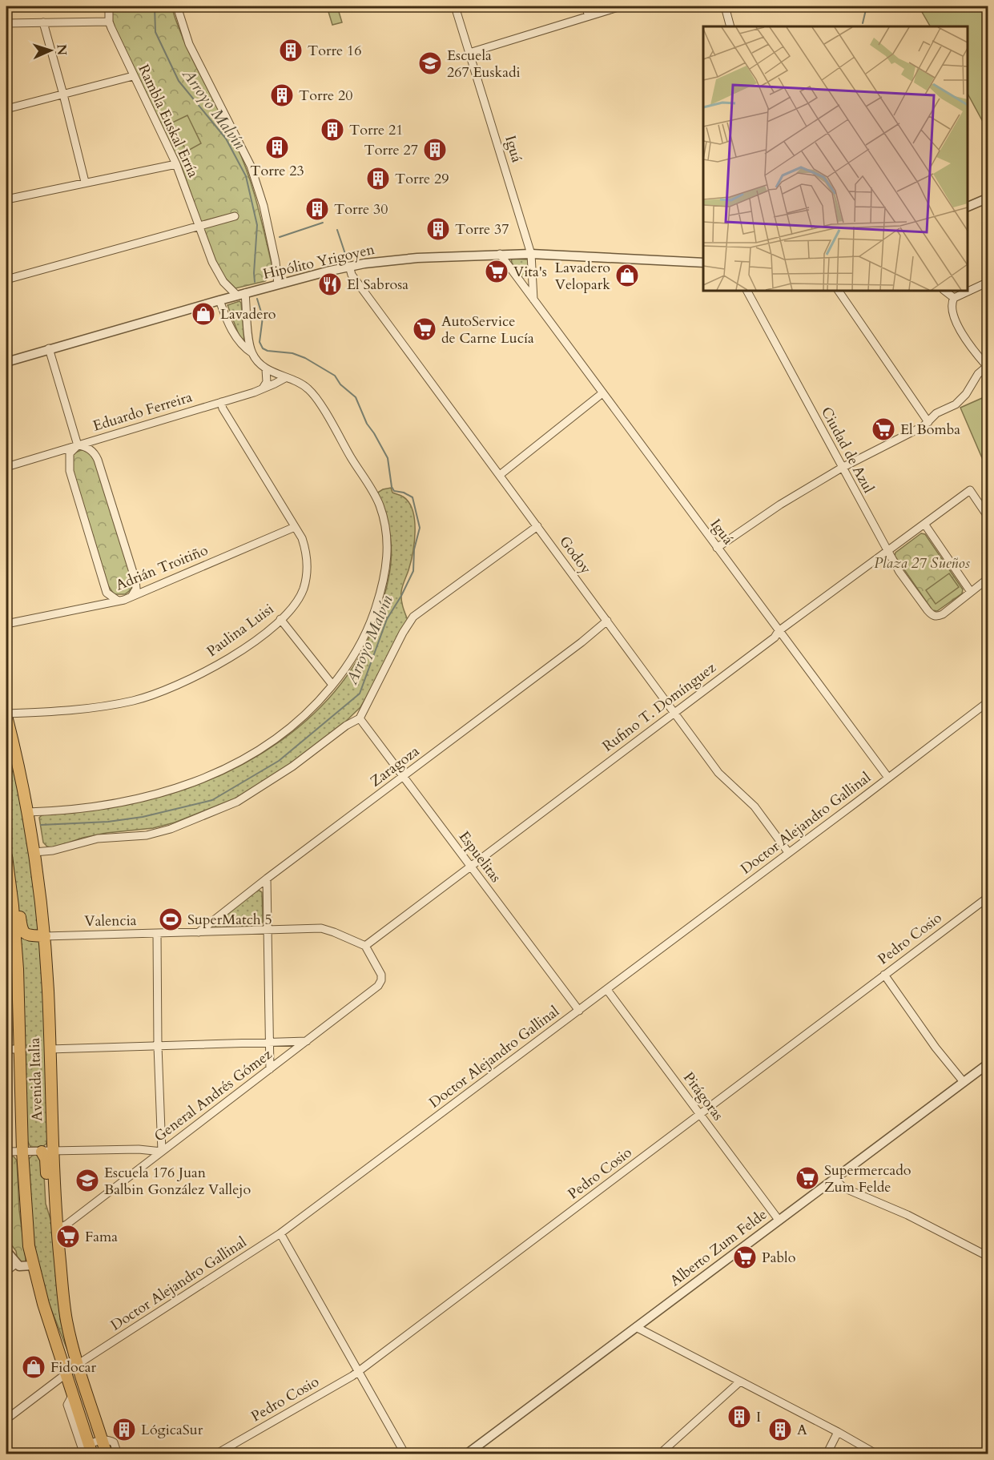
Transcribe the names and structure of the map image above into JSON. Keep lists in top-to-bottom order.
{
  "streets": {
    "main road": ["Avenida Italia"],
    "street": [
      "Rambla Euskal Erría",
      "Iguá",
      "Hipólito Yrigoyen",
      "Eduardo Ferreira",
      "Ciudad de Azul",
      "Godoy",
      "Adrián Troitiño",
      "Paulina Luisi",
      "Rufino T. Domínguez",
      "Zaragoza",
      "Doctor Alejandro Gallinal",
      "Espuelitas",
      "Valencia",
      "Pedro Cosio",
      "General Andrés Gómez",
      "Pitágoras",
      "Alberto Zum Felde"
    ]
  },
  "crossings": [
    ["Rambla Euskal Erría", "Hipólito Yrigoyen"],
    ["Iguá", "Hipólito Yrigoyen"],
    ["Iguá", "Rufino T. Domínguez"],
    ["Iguá", "Doctor Alejandro Gallinal"],
    ["Hipólito Yrigoyen", "Godoy"],
    ["Eduardo Ferreira", "Paulina Luisi"],
    ["Ciudad de Azul", "Rufino T. Domínguez"],
    ["Godoy", "Rufino T. Domínguez"],
    ["Godoy", "Zaragoza"],
    ["Godoy", "Doctor Alejandro Gallinal"],
    ["Adrián Troitiño", "Paulina Luisi"],
    ["Paulina Luisi", "Avenida Italia"],
    ["Rufino T. Domínguez", "Espuelitas"],
    ["Rufino T. Domínguez", "Valencia"],
    ["Rufino T. Domínguez", "General Andrés Gómez"],
    ["Zaragoza", "Espuelitas"],
    ["Zaragoza", "Valencia"],
    ["Doctor Alejandro Gallinal", "Espuelitas"],
    ["Doctor Alejandro Gallinal", "Avenida Italia"],
    ["Doctor Alejandro Gallinal", "Pitágoras"],
    ["Valencia", "Avenida Italia"],
    ["Valencia", "General Andrés Gómez"],
    ["Pedro Cosio", "Pitágoras"],
    ["Avenida Italia", "General Andrés Gómez"],
    ["Pitágoras", "Alberto Zum Felde"]
  ],
  "water": ["Arroyo Malvín"],
  "parks": ["Plaza 27 Sueños"],
  "places": {
    "building": [
      "Torre 16",
      "Torre 20",
      "Torre 21",
      "Torre 23",
      "Torre 27",
      "Torre 29",
      "Torre 30",
      "Torre 37",
      "I",
      "LógicaSur",
      "A"
    ],
    "school or university": ["Escuela 267 Euskadi", "Escuela 176 Juan Balbin González Vallejo"],
    "supermarket": [
      "Vita's",
      "AutoService de Carne Lucía",
      "El Bomba",
      "Supermercado Zum Felde",
      "Fama",
      "Pablo"
    ],
    "shop": ["Lavadero Velopark", "Lavadero", "Fidocar"],
    "restaurant": ["El Sabrosa"],
    "sports": ["SuperMatch 5"]
  },
  "north": "right"
}
